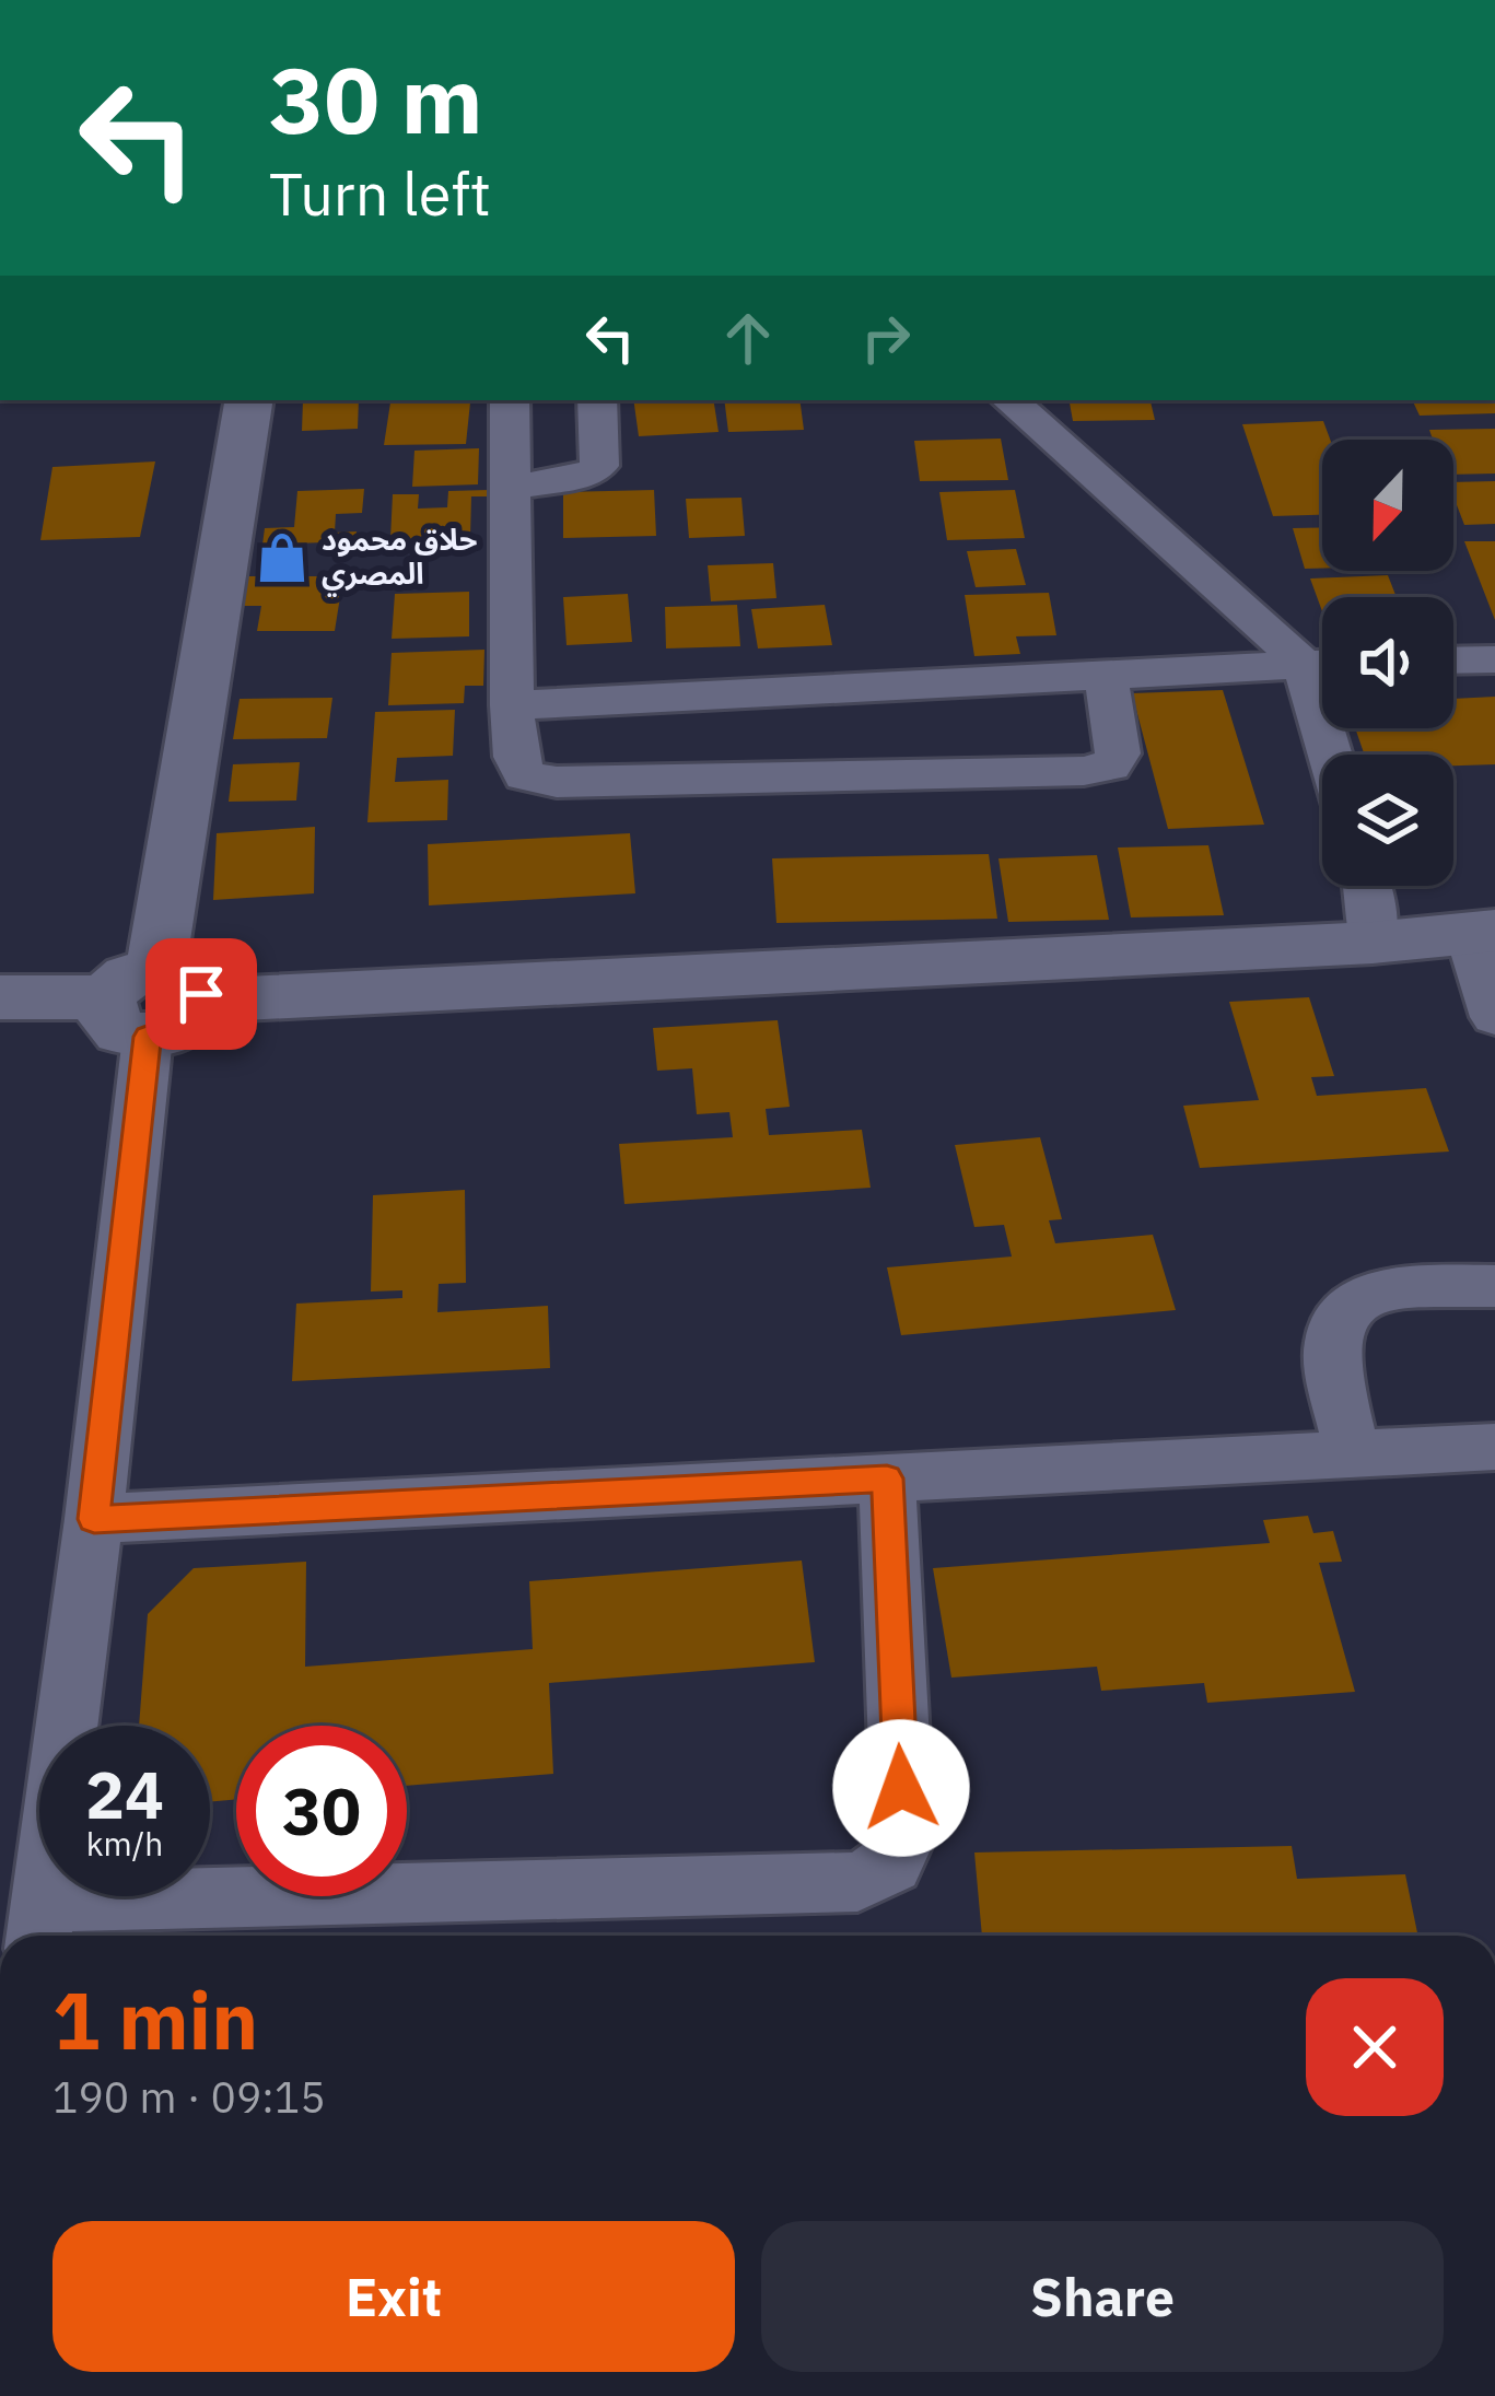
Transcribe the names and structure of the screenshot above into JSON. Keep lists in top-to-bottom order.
{
  "places": {
    "shop": ["حلاق محمود المصري"]
  },
  "north": "bottom",
  "page": {
    "turn": ["30 m", "Turn left"],
    "speed": "24 km/h",
    "limit": "30",
    "heading": ["1 min", "190 m · 09:15"],
    "buttons": ["Exit", "Share"]
  }
}
